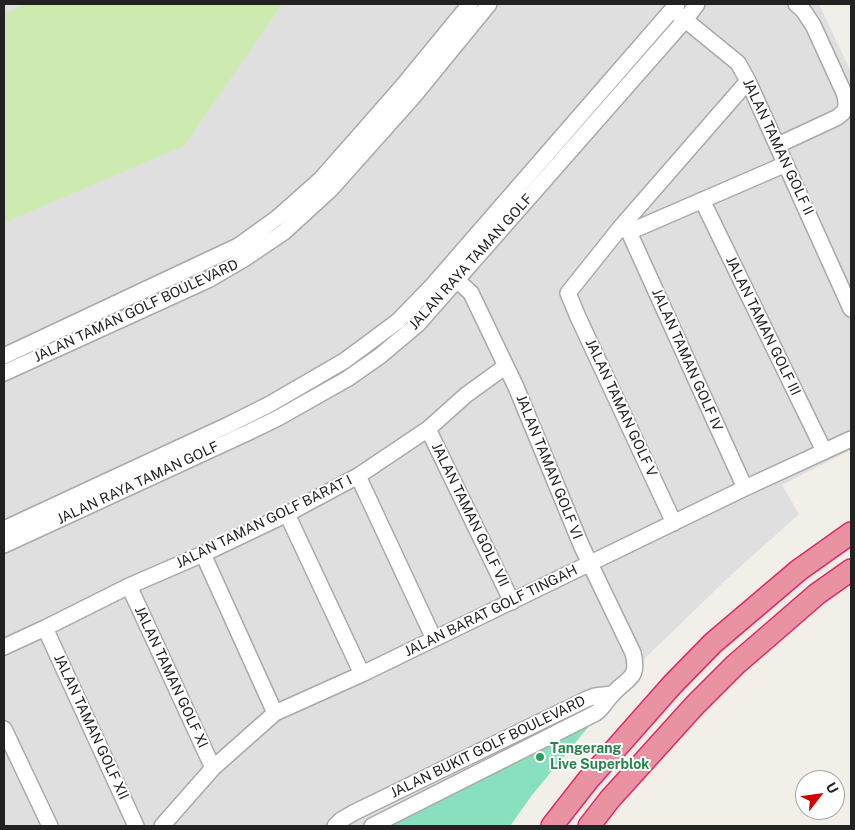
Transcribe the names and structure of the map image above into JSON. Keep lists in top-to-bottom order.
{
  "streets": {
    "street": [
      "JALAN TAMAN GOLF II",
      "JALAN RAYA TAMAN GOLF",
      "JALAN TAMAN GOLF BOULEVARD",
      "JALAN TAMAN GOLF III",
      "JALAN TAMAN GOLF IV",
      "JALAN TAMAN GOLF V",
      "JALAN TAMAN GOLF VI",
      "JALAN TAMAN GOLF VII",
      "JALAN TAMAN GOLF BARAT I",
      "JALAN BARAT GOLF TINGAH",
      "JALAN TAMAN GOLF XI",
      "JALAN TAMAN GOLF XII",
      "JALAN BUKIT GOLF BOULEVARD"
    ]
  },
  "crossings": [
    ["JALAN TAMAN GOLF II", "JALAN RAYA TAMAN GOLF"],
    ["JALAN RAYA TAMAN GOLF", "JALAN TAMAN GOLF VI"],
    ["JALAN TAMAN GOLF III", "JALAN BARAT GOLF TINGAH"],
    ["JALAN TAMAN GOLF IV", "JALAN TAMAN GOLF V"],
    ["JALAN TAMAN GOLF IV", "JALAN BARAT GOLF TINGAH"],
    ["JALAN TAMAN GOLF V", "JALAN BARAT GOLF TINGAH"],
    ["JALAN TAMAN GOLF VI", "JALAN TAMAN GOLF BARAT I"],
    ["JALAN TAMAN GOLF VI", "JALAN BARAT GOLF TINGAH"],
    ["JALAN TAMAN GOLF VI", "JALAN BUKIT GOLF BOULEVARD"],
    ["JALAN TAMAN GOLF VII", "JALAN TAMAN GOLF BARAT I"],
    ["JALAN TAMAN GOLF VII", "JALAN BARAT GOLF TINGAH"],
    ["JALAN TAMAN GOLF BARAT I", "JALAN TAMAN GOLF XI"],
    ["JALAN TAMAN GOLF BARAT I", "JALAN TAMAN GOLF XII"],
    ["JALAN BARAT GOLF TINGAH", "JALAN TAMAN GOLF XI"]
  ],
  "places": ["Tangerang Live Superblok"],
  "north": "top right"
}
